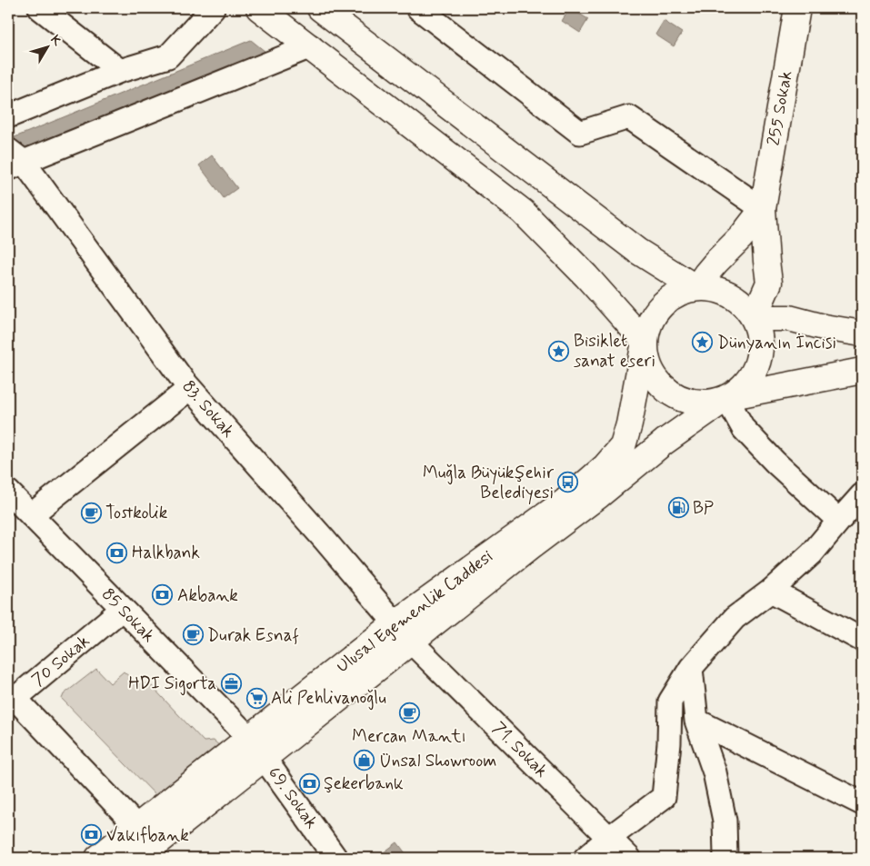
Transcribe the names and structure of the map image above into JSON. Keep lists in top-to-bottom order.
{
  "streets": {
    "main road": ["255 Sokak", "Ulusal Egemenlik Caddesi"],
    "street": [
      "83. Sokak",
      "85 Sokak",
      "70 Sokak",
      "71. Sokak",
      "69. Sokak"
    ]
  },
  "crossings": [
    ["83. Sokak", "Ulusal Egemenlik Caddesi"],
    ["83. Sokak", "71. Sokak"],
    ["Ulusal Egemenlik Caddesi", "85 Sokak"],
    ["Ulusal Egemenlik Caddesi", "71. Sokak"],
    ["Ulusal Egemenlik Caddesi", "69. Sokak"],
    ["85 Sokak", "70 Sokak"],
    ["85 Sokak", "69. Sokak"]
  ],
  "places": {
    "place": ["Dünyanın İncisi", "Bisiklet sanat eseri"],
    "bus stop": ["Muğla Büyükşehir Belediyesi"],
    "fuel station": ["BP"],
    "cafe": ["Tostkolik", "Durak Esnaf", "Mercan Mantı"],
    "bank": [
      "Halkbank",
      "Akbank",
      "Şekerbank",
      "Vakıfbank"
    ],
    "office": ["HDI Sigorta"],
    "supermarket": ["Ali Pehlivanoğlu"],
    "shop": ["Ünsal Showroom"]
  },
  "north": "top right"
}
